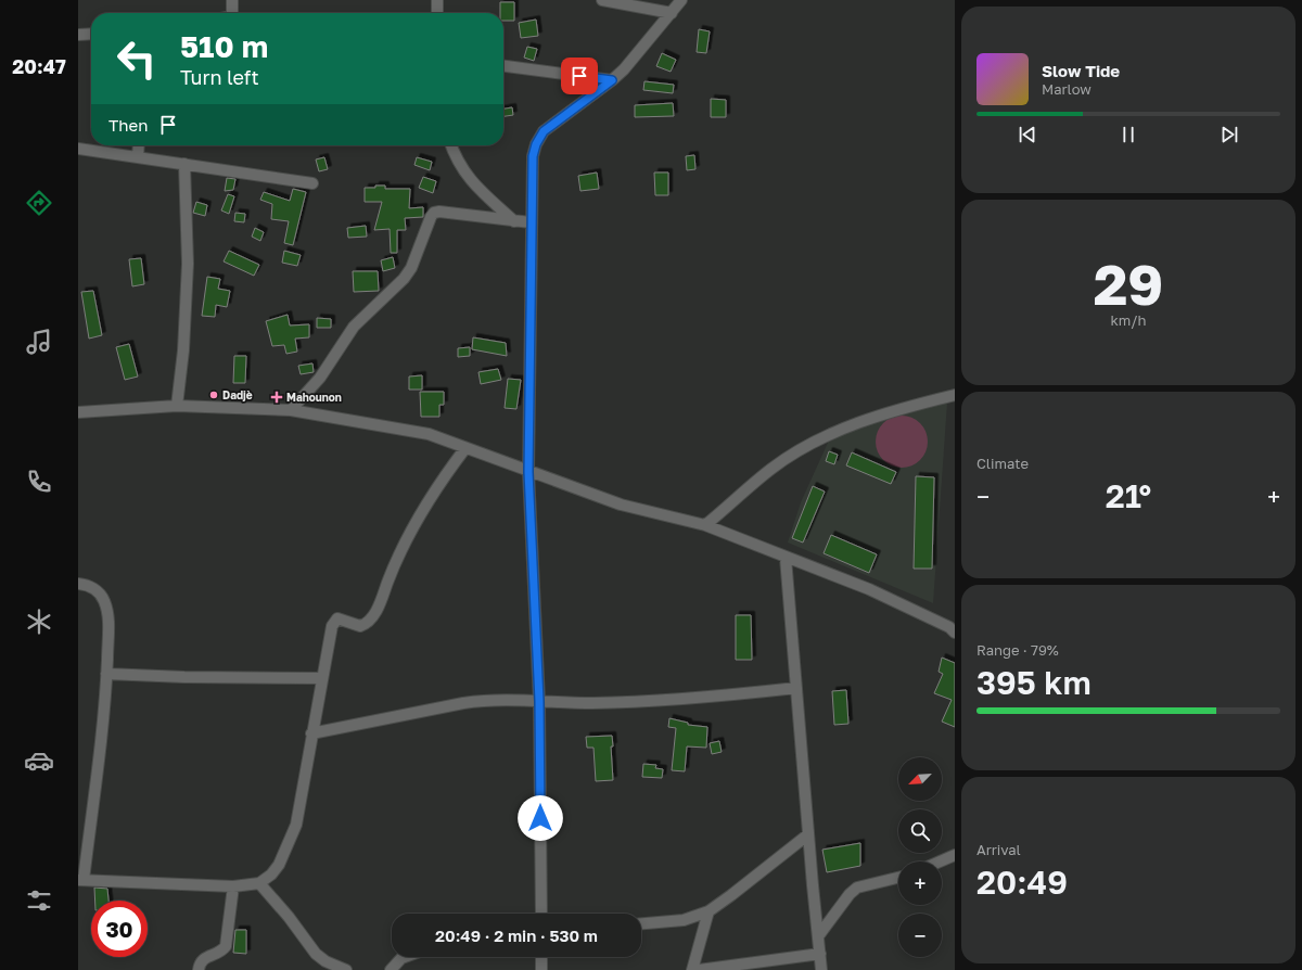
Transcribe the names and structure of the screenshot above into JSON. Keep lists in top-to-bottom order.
{
  "places": {
    "other": ["Dadjè"],
    "health": ["Mahounon"]
  },
  "north": "bottom left",
  "page": {
    "tabs": "20:47",
    "turn": ["510 m", "Turn left"],
    "song": ["Slow Tide", "Marlow"],
    "then": "Then",
    "tile": [
      ["29", "km/h"],
      "Climate",
      ["Range · 79%", "395 km"],
      ["Arrival", "20:49"]
    ],
    "heat": ["−", "21°", "+"],
    "map_buttons": ["+", "−"],
    "limit": "30",
    "trip": "20:49 · 2 min · 530 m"
  }
}
